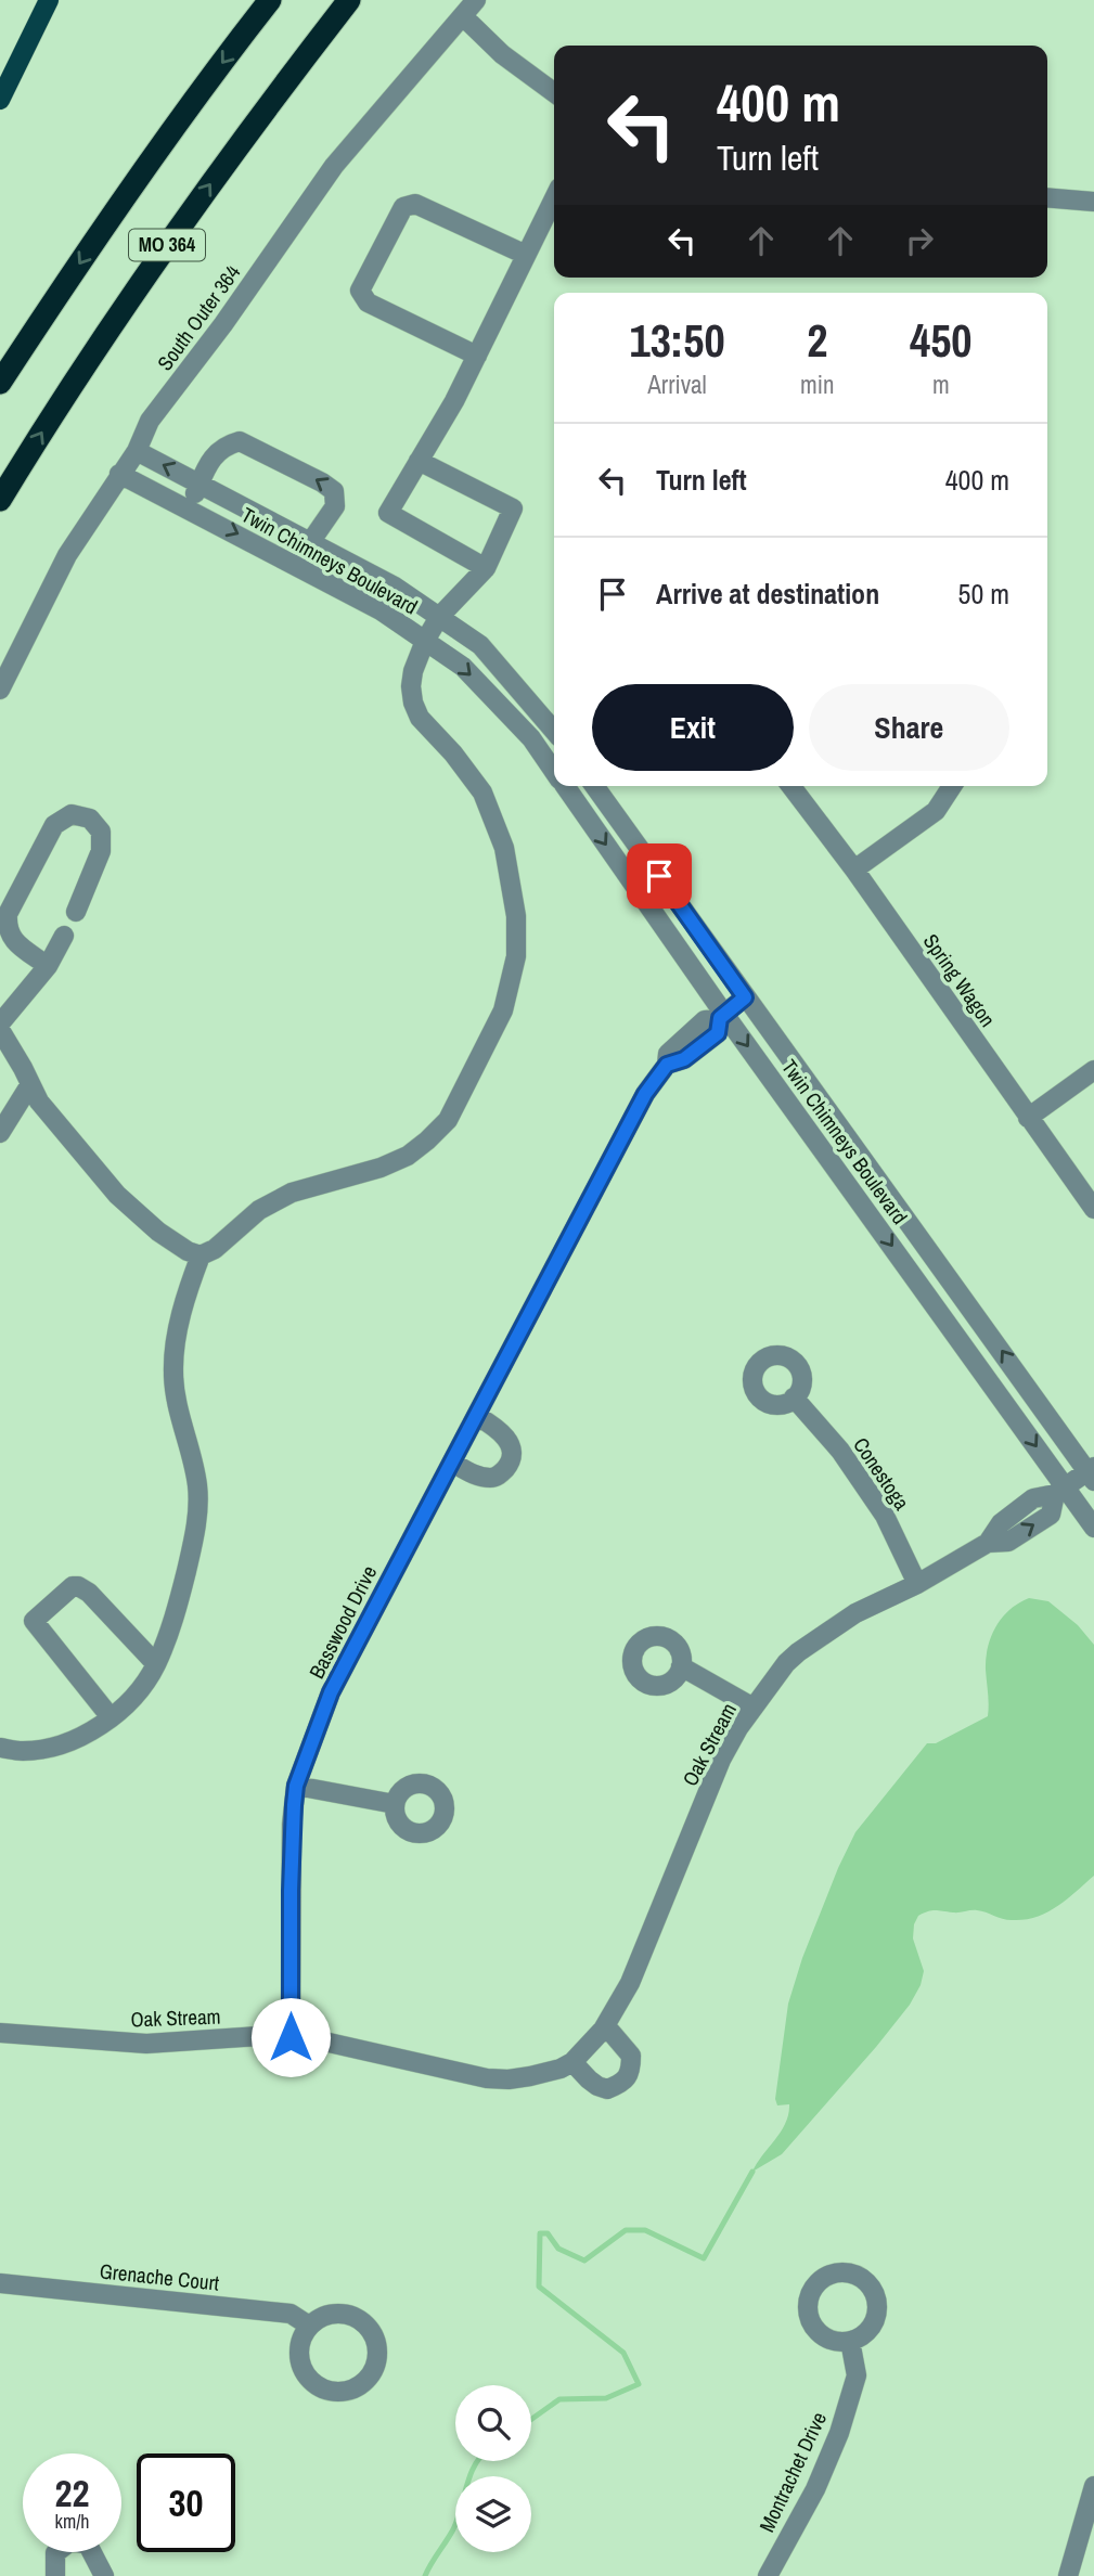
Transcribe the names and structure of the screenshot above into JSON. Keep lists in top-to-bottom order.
{
  "streets": {
    "highway": ["MO 364"],
    "street": [
      "South Outer 364",
      "Twin Chimneys Boulevard",
      "Spring Wagon",
      "Conestoga",
      "Basswood Drive",
      "Oak Stream",
      "Grenache Court",
      "Montrachet Drive"
    ]
  },
  "crossings": [
    ["South Outer 364", "Twin Chimneys Boulevard"],
    ["Twin Chimneys Boulevard", "Basswood Drive"],
    ["Twin Chimneys Boulevard", "Oak Stream"],
    ["Conestoga", "Oak Stream"],
    ["Basswood Drive", "Oak Stream"]
  ],
  "page": {
    "turn": ["400 m", "Turn left"],
    "eta": [
      "13:50",
      "Arrival",
      "2",
      "min",
      "450",
      "m"
    ],
    "list": [
      {
        "name": "Turn left",
        "value": "400 m"
      },
      {
        "name": "Arrive at destination",
        "value": "50 m"
      }
    ],
    "buttons": ["Exit", "Share"],
    "speed": "22 km/h",
    "limit": "30"
  }
}
